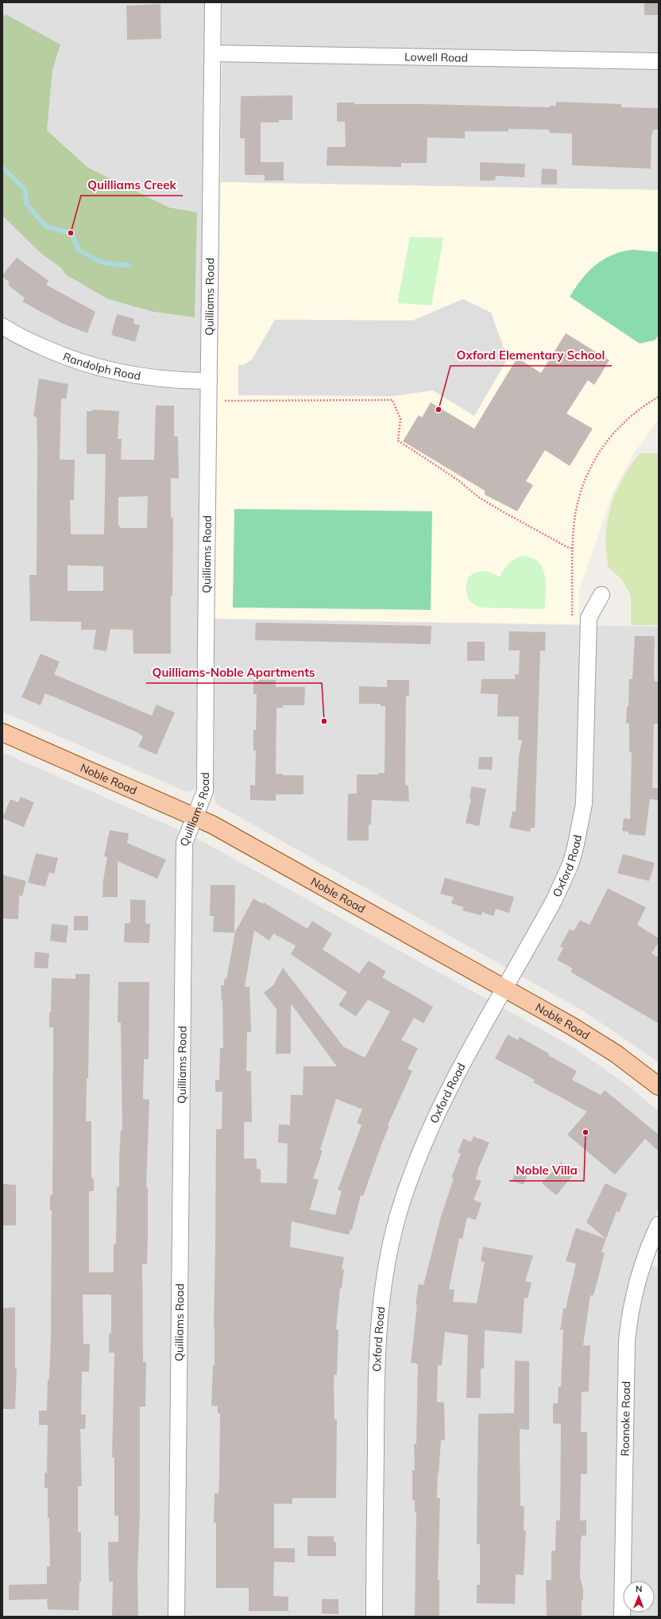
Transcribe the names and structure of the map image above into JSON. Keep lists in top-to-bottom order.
{
  "streets": {
    "main road": ["Noble Road"],
    "street": [
      "Lowell Road",
      "Quilliams Road",
      "Randolph Road",
      "Oxford Road",
      "Roanoke Road"
    ]
  },
  "crossings": [
    ["Lowell Road", "Quilliams Road"],
    ["Quilliams Road", "Randolph Road"],
    ["Quilliams Road", "Noble Road"],
    ["Noble Road", "Oxford Road"]
  ],
  "places": [
    "Quilliams Creek",
    "Oxford Elementary School",
    "Quilliams-Noble Apartments",
    "Noble Villa"
  ],
  "north": "top"
}
